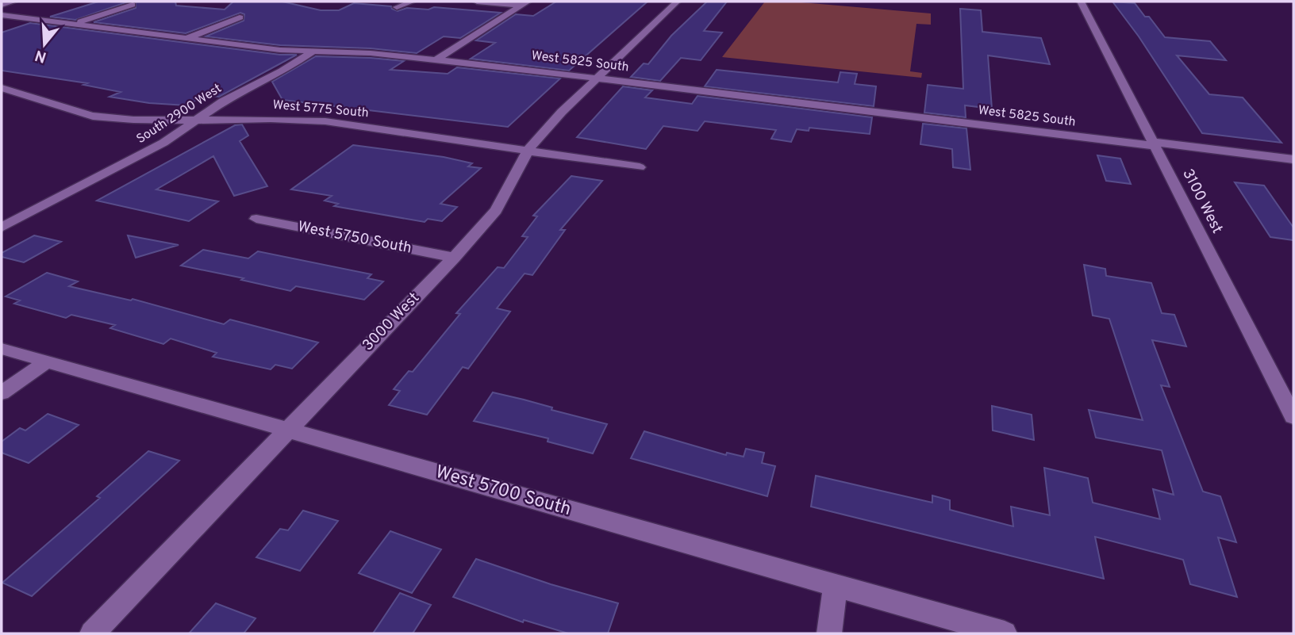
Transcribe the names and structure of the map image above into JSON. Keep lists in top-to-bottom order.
{
  "streets": {
    "street": [
      "West 5825 South",
      "West 5775 South",
      "South 2900 West",
      "3100 West",
      "West 5750 South",
      "3000 West",
      "West 5700 South"
    ]
  },
  "crossings": [
    ["West 5825 South", "South 2900 West"],
    ["West 5825 South", "3100 West"],
    ["West 5825 South", "3000 West"],
    ["West 5775 South", "South 2900 West"],
    ["West 5775 South", "3000 West"],
    ["West 5750 South", "3000 West"],
    ["3000 West", "West 5700 South"]
  ],
  "north": "bottom"
}
